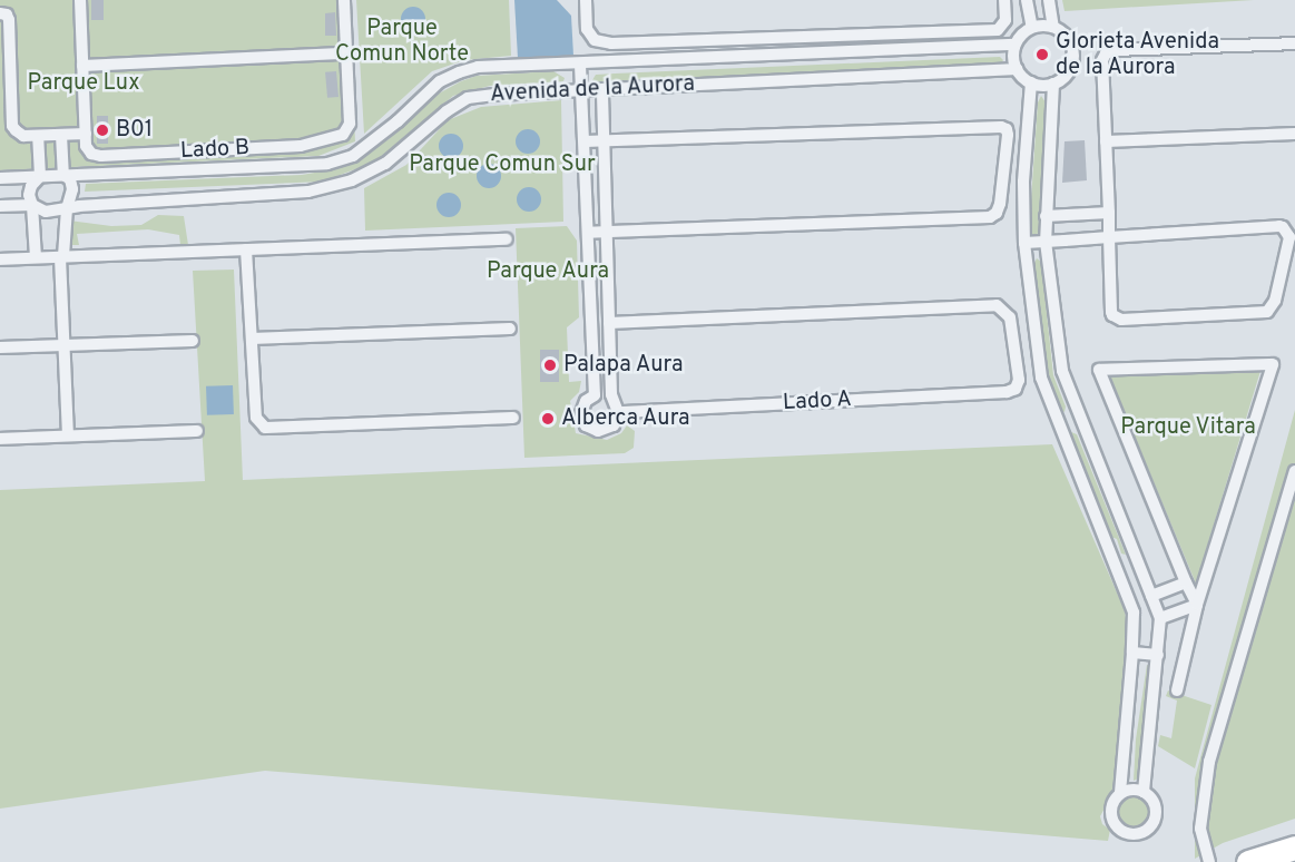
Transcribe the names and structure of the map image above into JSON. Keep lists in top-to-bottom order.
{
  "streets": {
    "street": ["Avenida de la Aurora", "Lado B", "Lado A"]
  },
  "parks": [
    "Parque Comun Norte",
    "Parque Lux",
    "Parque Comun Sur",
    "Parque Aura",
    "Parque Vitara"
  ],
  "places": [
    "Glorieta Avenida de la Aurora",
    "B01",
    "Palapa Aura",
    "Alberca Aura"
  ]
}
